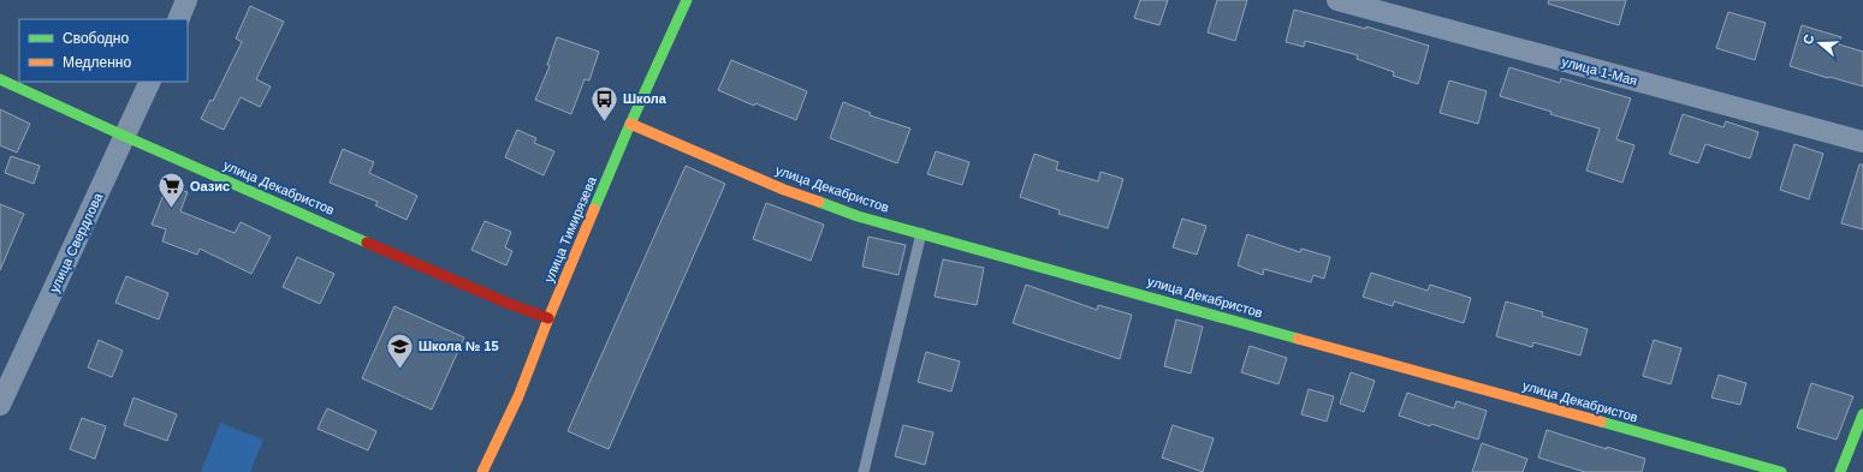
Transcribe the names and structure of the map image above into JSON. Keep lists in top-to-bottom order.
{
  "streets": {
    "street": [
      "улица 1-Мая",
      "улица Декабристов",
      "улица Тимирязева",
      "улица Свердлова"
    ]
  },
  "crossings": [
    ["улица Декабристов", "улица Тимирязева"],
    ["улица Декабристов", "улица Свердлова"]
  ],
  "places": {
    "bus stop": ["Школа"],
    "supermarket": ["Оазис"],
    "school or university": ["Школа № 15"]
  },
  "legend": ["Свободно", "Медленно"],
  "north": "left"
}
